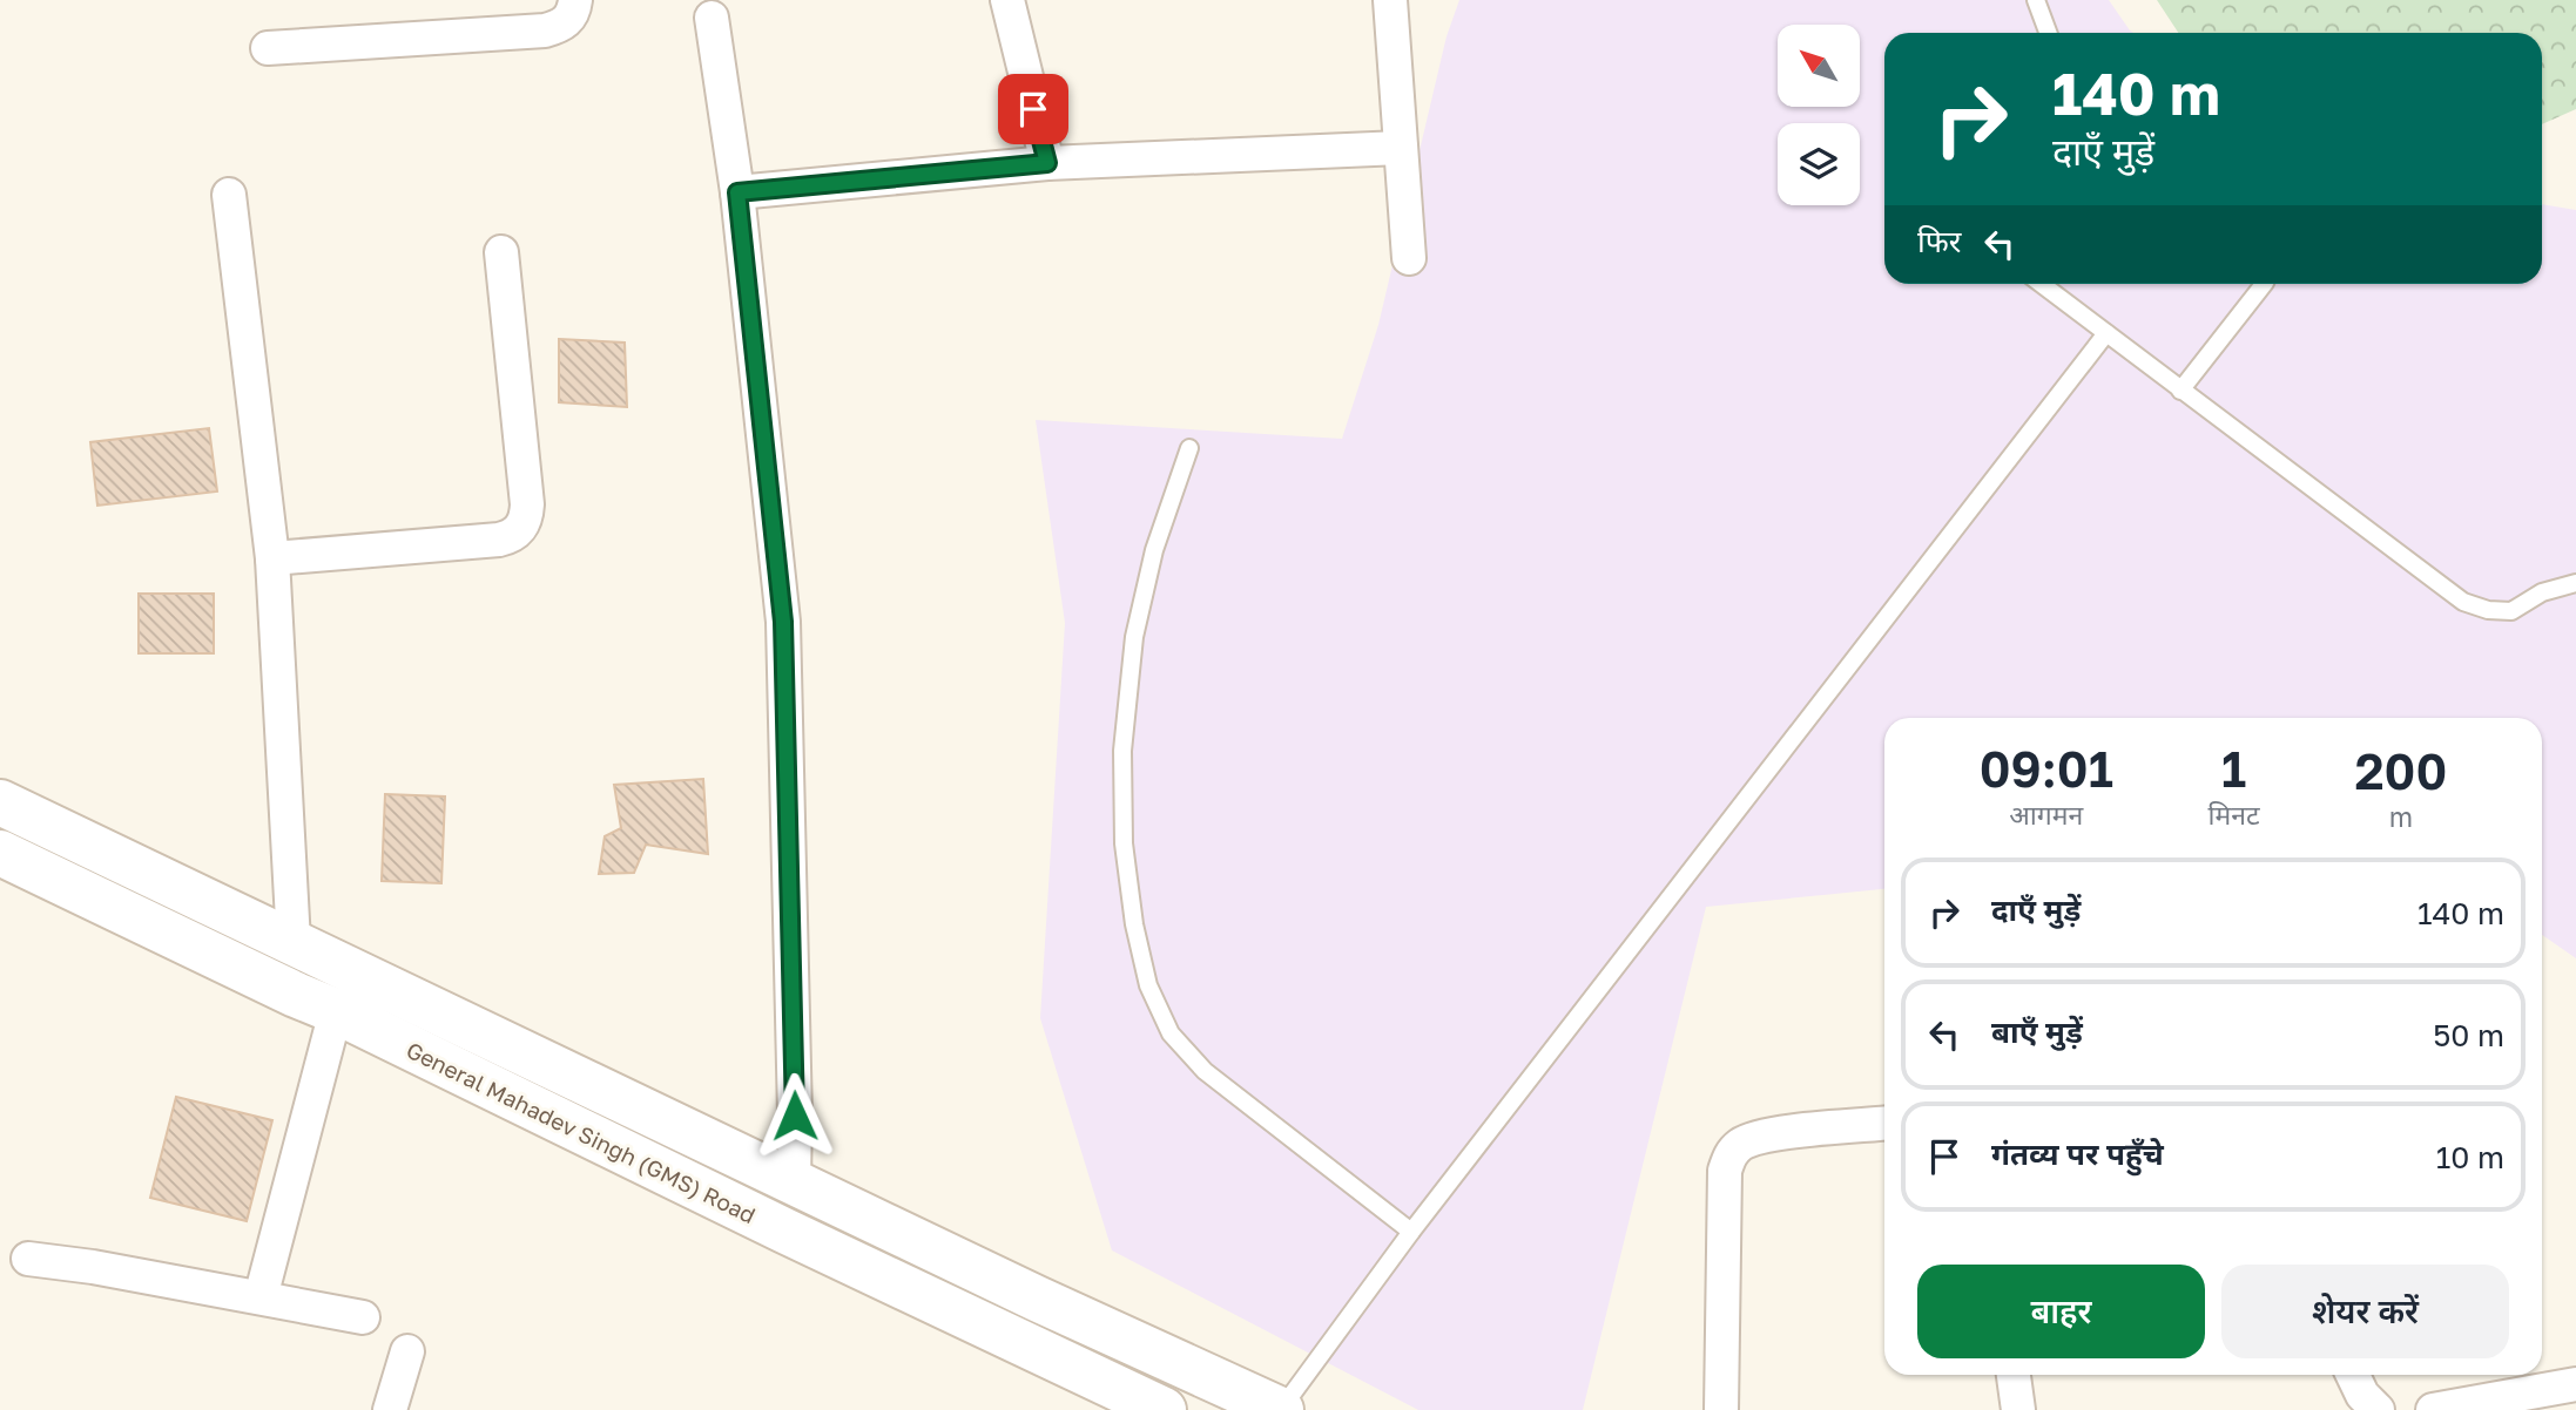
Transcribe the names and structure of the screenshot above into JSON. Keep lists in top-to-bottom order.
{
  "streets": {
    "street": ["General Mahadev Singh (GMS) Road"]
  },
  "north": "top left",
  "page": {
    "turn": ["140 m", "दाएँ मुड़ें"],
    "then": "फिर",
    "eta": [
      "09:01",
      "आगमन",
      "1",
      "मिनट",
      "200",
      "m"
    ],
    "list": [
      {
        "name": "दाएँ मुड़ें",
        "value": "140 m"
      },
      {
        "name": "बाएँ मुड़ें",
        "value": "50 m"
      },
      {
        "name": "गंतव्य पर पहुँचे",
        "value": "10 m"
      }
    ],
    "buttons": ["बाहर", "शेयर करें"]
  }
}
